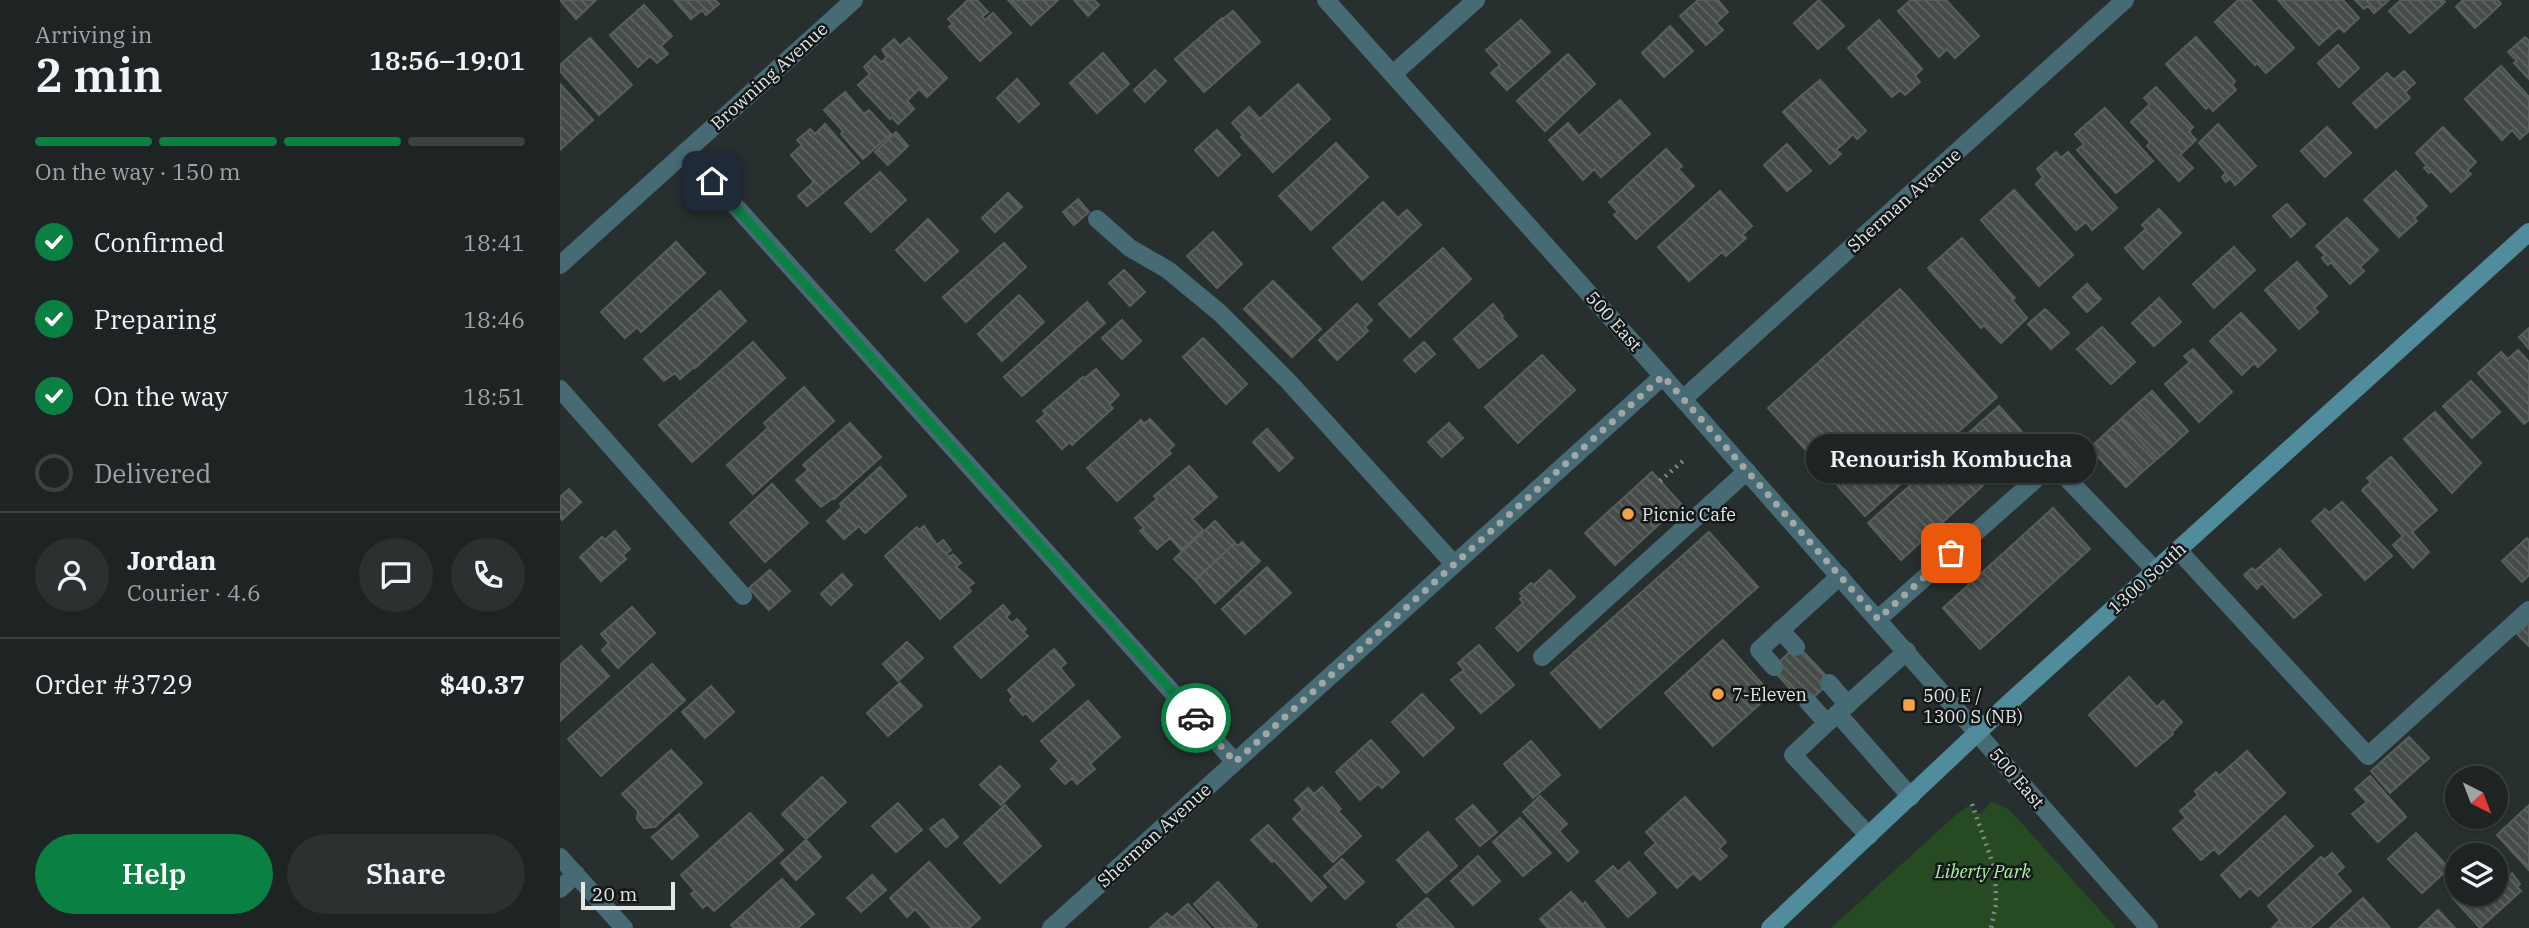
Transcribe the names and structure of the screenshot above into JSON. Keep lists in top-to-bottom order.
{
  "streets": {
    "main road": ["1300 South"],
    "street": ["Browning Avenue", "Sherman Avenue", "500 East"]
  },
  "crossings": [
    ["Sherman Avenue", "500 East"],
    ["500 East", "1300 South"]
  ],
  "parks": ["Liberty Park"],
  "places": {
    "other": ["Picnic Cafe", "Renourish Kombucha", "7-Eleven"],
    "transit": ["500 E / 1300 S (NB)"]
  },
  "scale_bar": "20 m",
  "north": "bottom right",
  "page": {
    "heading": ["2 min", "Arriving in", "18:56–19:01"],
    "panel": [
      "Jordan",
      "Courier · 4.6",
      "Order #3729",
      "$40.37"
    ],
    "bar": "On the way · 150 m",
    "list": [
      ["Confirmed", "18:41"],
      ["Preparing", "18:46"],
      ["On the way", "18:51"],
      "Delivered"
    ],
    "bubble": "Renourish Kombucha",
    "buttons": ["Help", "Share"],
    "scale": "20 m"
  }
}
